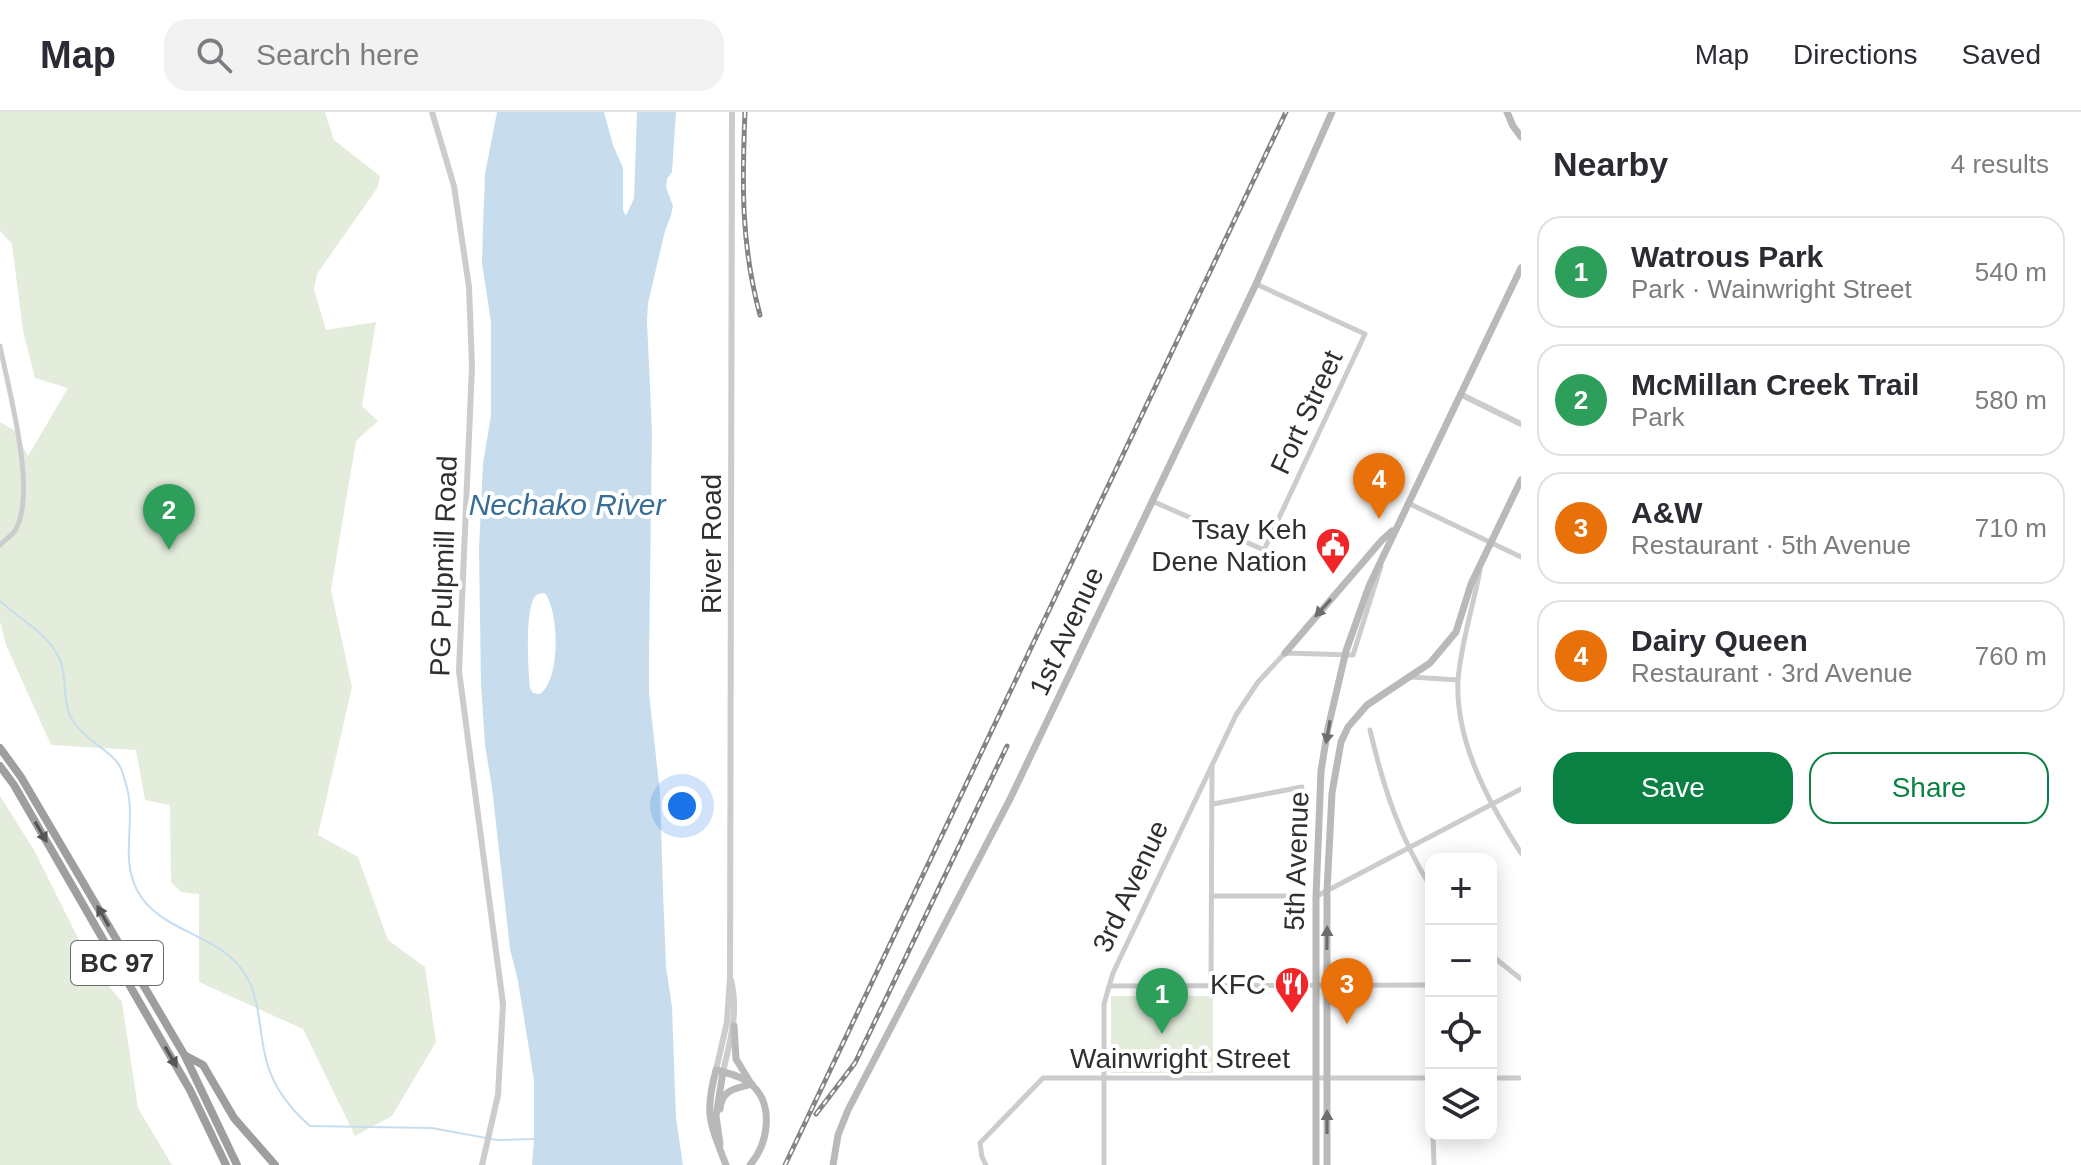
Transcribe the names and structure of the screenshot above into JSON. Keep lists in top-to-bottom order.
{
  "streets": {
    "highway": ["BC 97"],
    "main road": ["River Road", "1st Avenue", "5th Avenue"],
    "street": [
      "Fort Street",
      "PG Pulpmill Road",
      "3rd Avenue",
      "Wainwright Street"
    ]
  },
  "crossings": [
    ["Fort Street", "1st Avenue"],
    ["5th Avenue", "Wainwright Street"],
    ["3rd Avenue", "Wainwright Street"]
  ],
  "water": ["Nechako River"],
  "places": {
    "public building": ["Tsay Keh Dene Nation"],
    "restaurant": ["KFC"]
  },
  "page": {
    "header": "Map",
    "search": "Search here",
    "nav": ["Map", "Directions", "Saved"],
    "heading": ["Nearby", "4 results"],
    "list": [
      {
        "mark": "1",
        "name": "Watrous Park",
        "note": "Park · Wainwright Street",
        "value": "540 m"
      },
      {
        "mark": "2",
        "name": "McMillan Creek Trail",
        "note": "Park",
        "value": "580 m"
      },
      {
        "mark": "3",
        "name": "A&W",
        "note": "Restaurant · 5th Avenue",
        "value": "710 m"
      },
      {
        "mark": "4",
        "name": "Dairy Queen",
        "note": "Restaurant · 3rd Avenue",
        "value": "760 m"
      }
    ],
    "pins": [
      "4",
      "2",
      "3",
      "1"
    ],
    "buttons": ["Save", "Share"],
    "map_buttons": ["+", "−"]
  }
}
